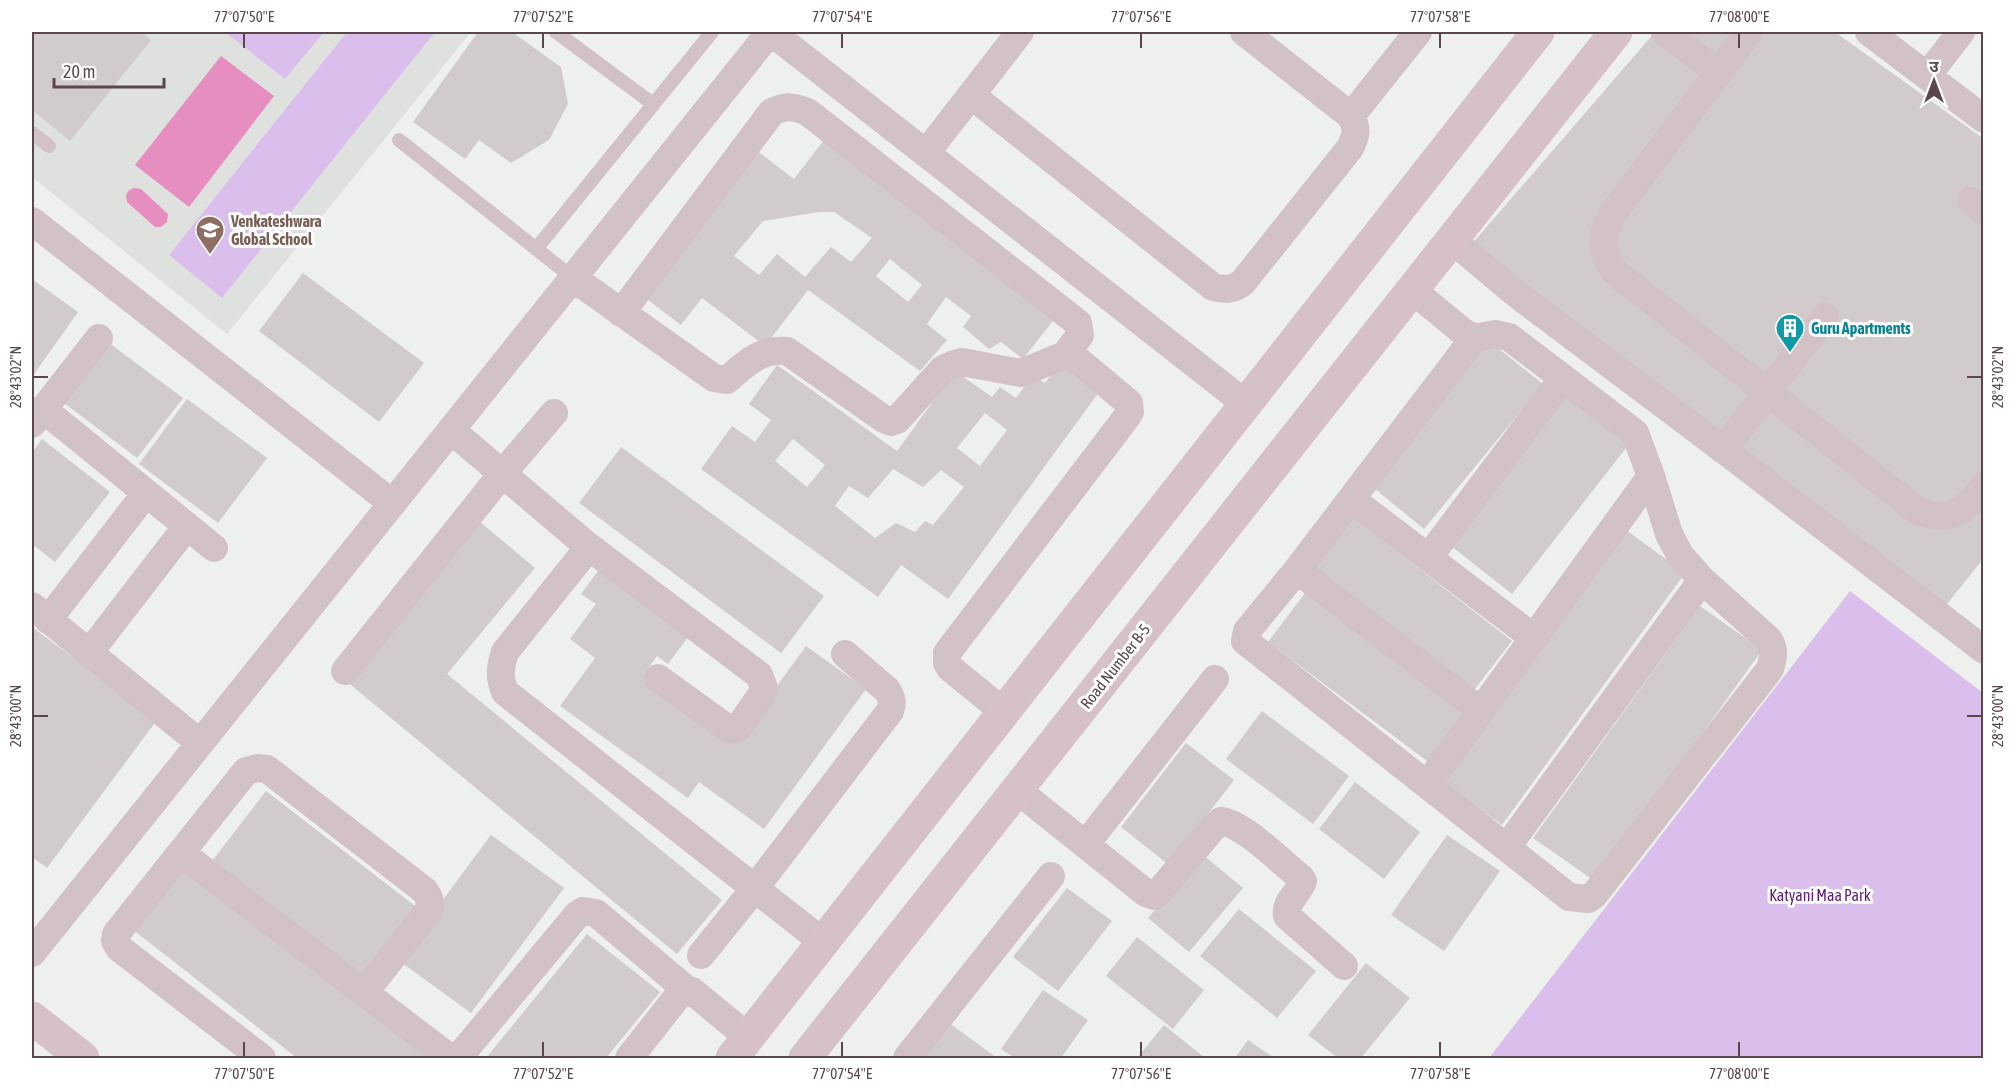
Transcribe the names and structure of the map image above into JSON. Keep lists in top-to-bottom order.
{
  "streets": {
    "street": ["Road Number B-5"]
  },
  "parks": ["Katyani Maa Park"],
  "places": {
    "school or university": ["Venkateshwara Global School"],
    "building": ["Guru Apartments"]
  },
  "scale_bar": "20 m",
  "north": "top",
  "coordinates": [
    "77°07'50\"E",
    "77°07'52\"E",
    "77°07'54\"E",
    "77°07'56\"E",
    "77°07'58\"E",
    "77°08'00\"E",
    "28°43'02\"N",
    "28°43'00\"N"
  ]
}
